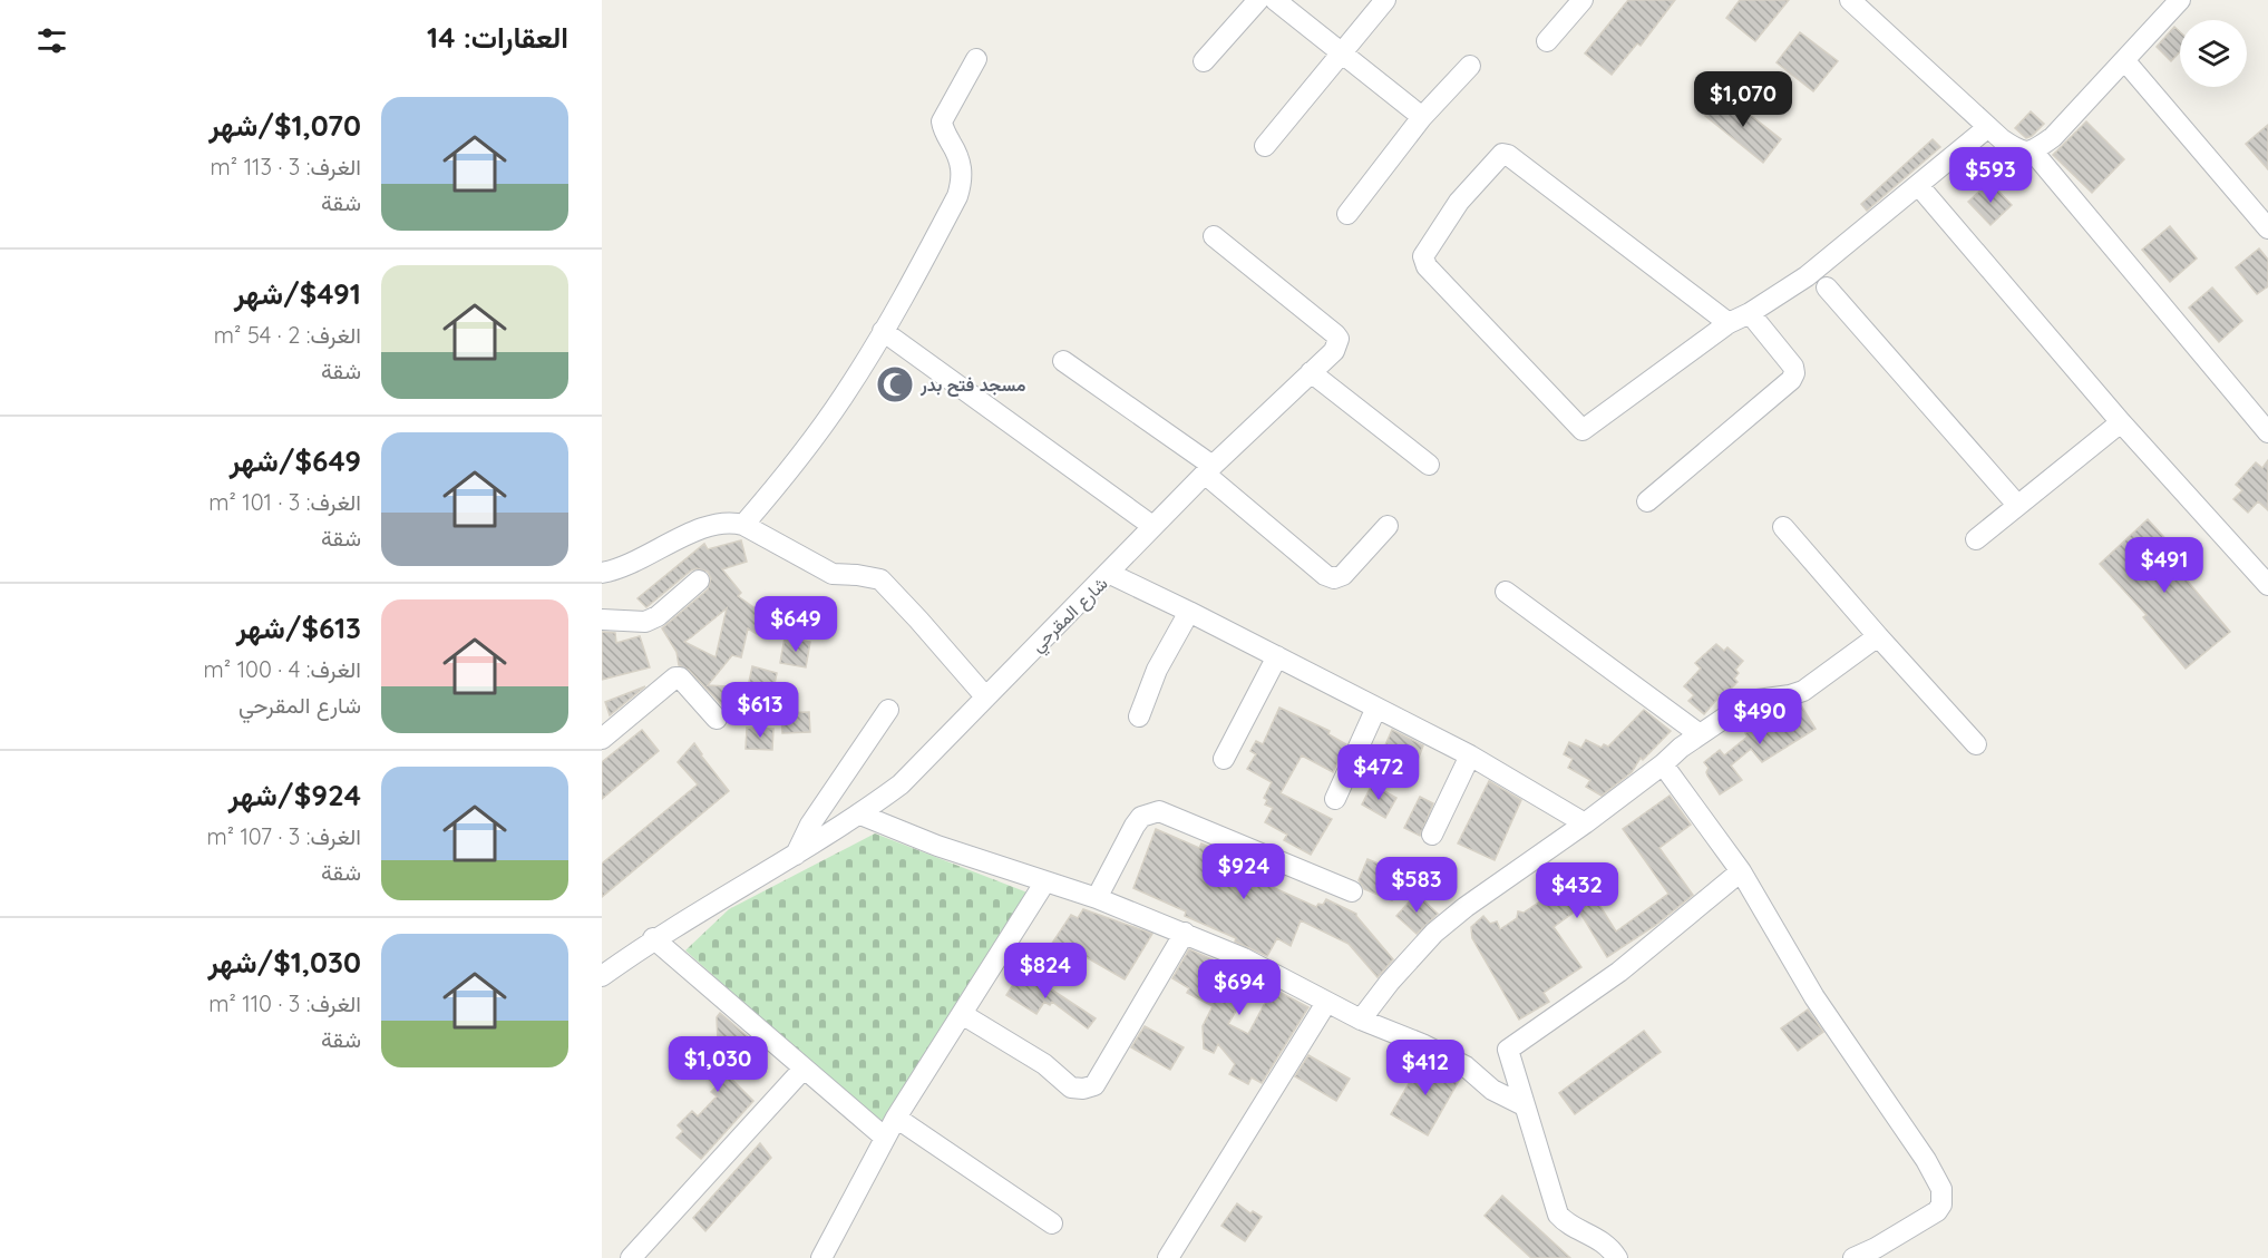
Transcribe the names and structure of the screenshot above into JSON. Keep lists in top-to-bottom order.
{
  "streets": {
    "street": ["شارع المقرحي"]
  },
  "places": {
    "mosque": ["مسجد فتح بدر"]
  },
  "page": {
    "heading": "العقارات: 14",
    "price": [
      "$1,070",
      "$593",
      "$491",
      "$649",
      "$613",
      "$490",
      "$472",
      "$924",
      "$583",
      "$432",
      "$824",
      "$694",
      "$1,030",
      "$412"
    ],
    "list": [
      {
        "name": "$1,070/شهر",
        "note": "الغرف: 3 · 113 m² · شقة"
      },
      {
        "name": "$491/شهر",
        "note": "الغرف: 2 · 54 m² · شقة"
      },
      {
        "name": "$649/شهر",
        "note": "الغرف: 3 · 101 m² · شقة"
      },
      {
        "name": "$613/شهر",
        "note": "الغرف: 4 · 100 m² · شارع المقرحي"
      },
      {
        "name": "$924/شهر",
        "note": "الغرف: 3 · 107 m² · شقة"
      },
      {
        "name": "$1,030/شهر",
        "note": "الغرف: 3 · 110 m² · شقة"
      }
    ]
  }
}
